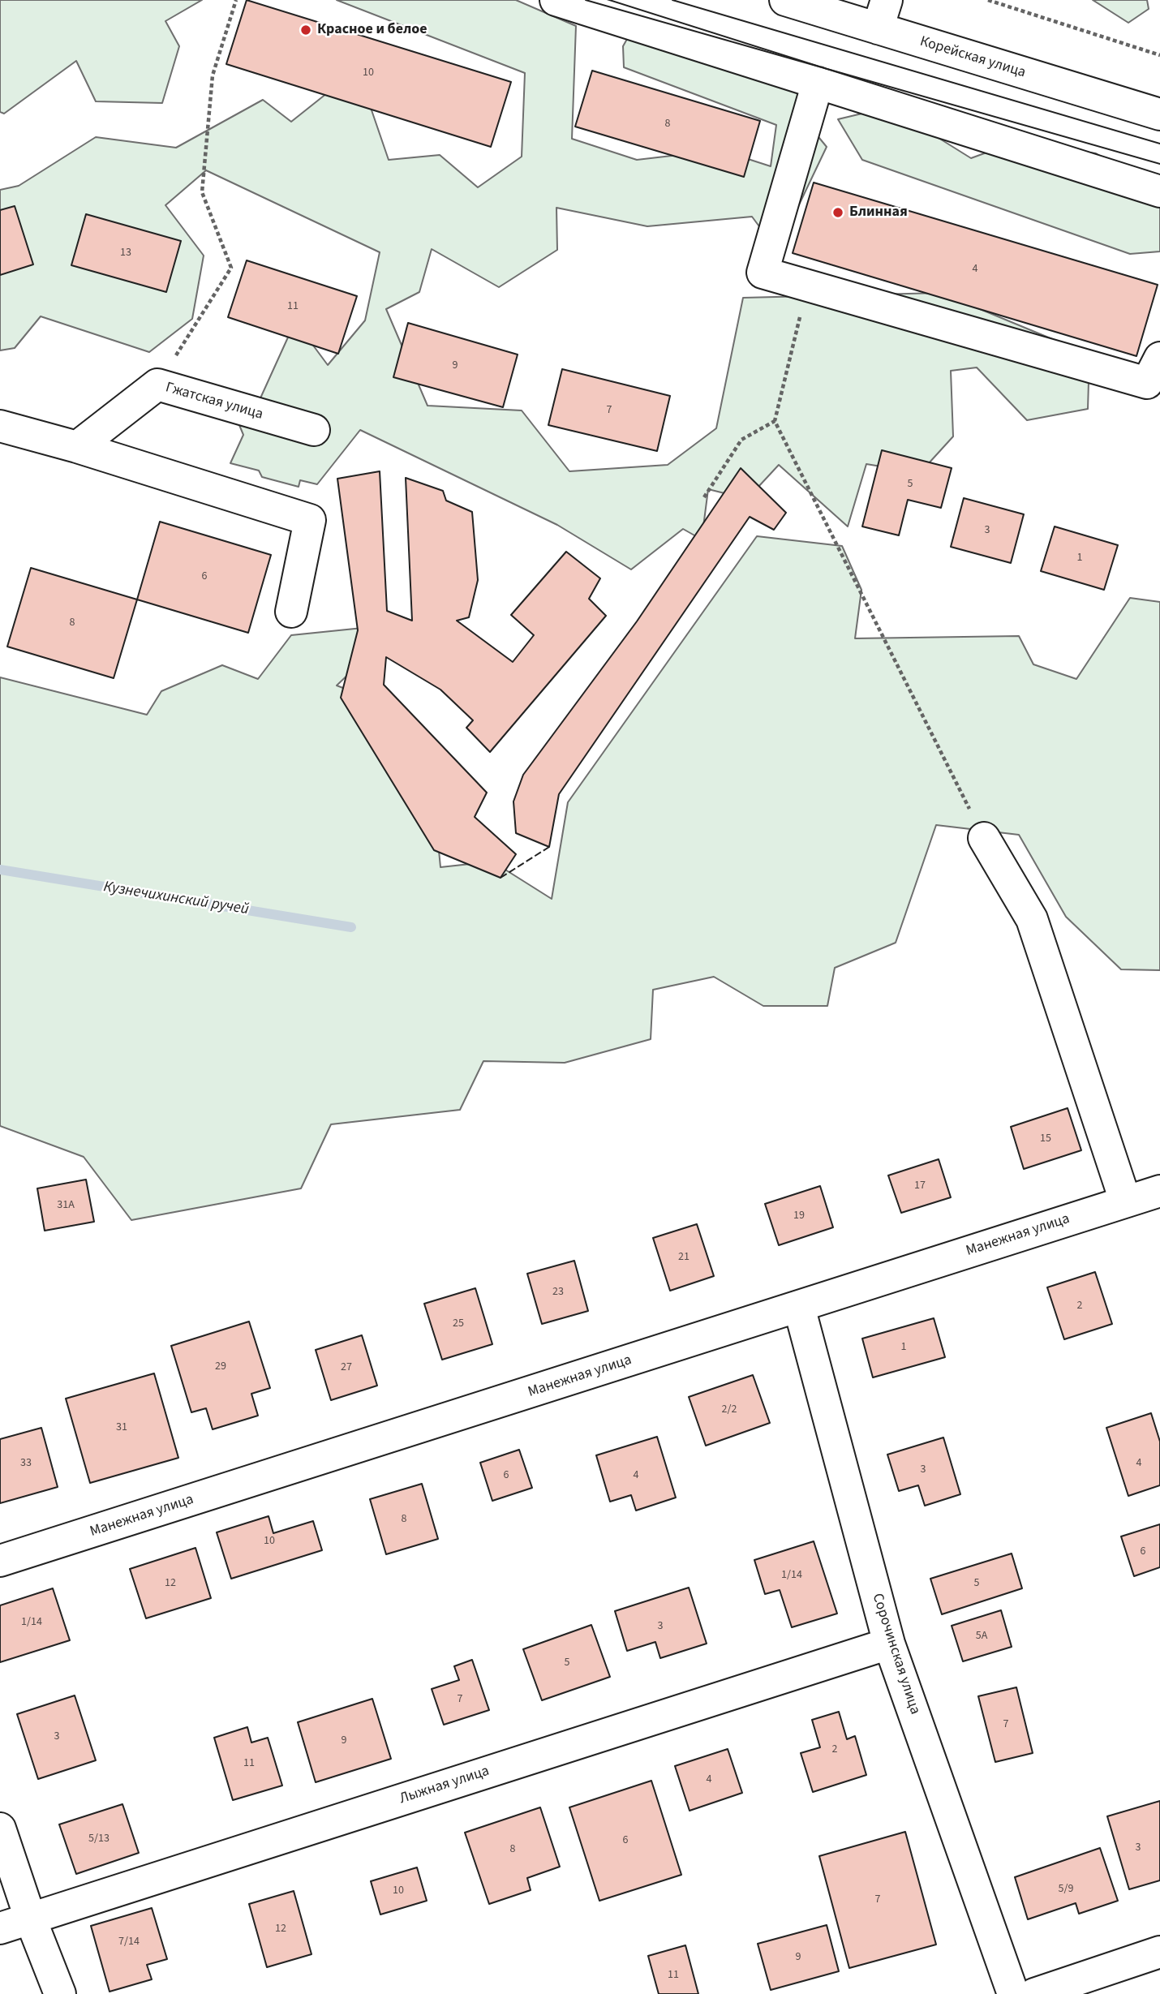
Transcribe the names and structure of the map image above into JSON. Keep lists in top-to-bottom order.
{
  "streets": {
    "street": [
      "Корейская улица",
      "Гжатская улица",
      "Манежная улица",
      "Сорочинская улица",
      "Лыжная улица"
    ]
  },
  "crossings": [
    ["Манежная улица", "Сорочинская улица"],
    ["Сорочинская улица", "Лыжная улица"]
  ],
  "water": ["Кузнечихинский ручей"],
  "places": ["Красное и белое", "Блинная"],
  "house_numbers": [
    "10",
    "8",
    "13",
    "4",
    "11",
    "9",
    "7",
    "5",
    "3",
    "1",
    "6",
    "8",
    "15",
    "17",
    "31А",
    "19",
    "21",
    "23",
    "2",
    "25",
    "1",
    "29",
    "27",
    "2/2",
    "31",
    "33",
    "4",
    "3",
    "6",
    "4",
    "8",
    "10",
    "6",
    "1/14",
    "12",
    "5",
    "1/14",
    "3",
    "5А",
    "5",
    "7",
    "7",
    "3",
    "9",
    "2",
    "11",
    "4",
    "5/13",
    "6",
    "3",
    "8",
    "5/9",
    "10",
    "7",
    "12",
    "7/14",
    "9",
    "11"
  ]
}
